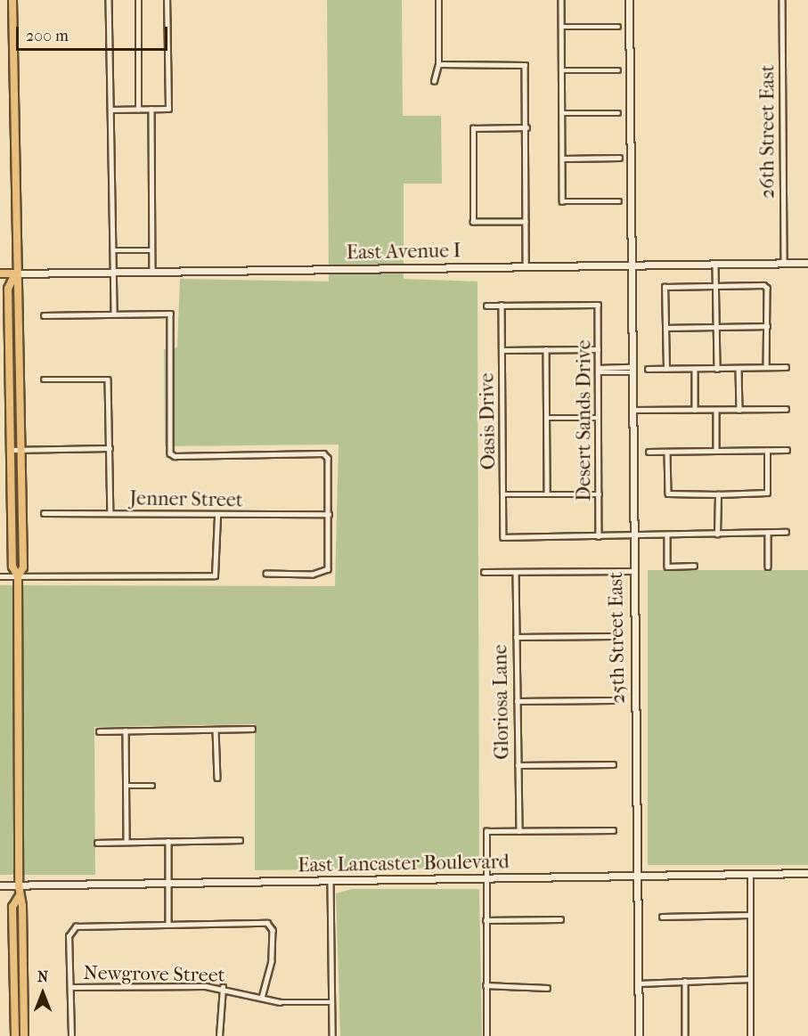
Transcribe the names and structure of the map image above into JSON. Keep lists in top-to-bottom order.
{
  "streets": {
    "main road": ["East Avenue I", "25th Street East", "East Lancaster Boulevard"],
    "street": [
      "26th Street East",
      "Desert Sands Drive",
      "Oasis Drive",
      "Jenner Street",
      "Gloriosa Lane",
      "Newgrove Street"
    ]
  },
  "crossings": [
    ["26th Street East", "East Avenue I"],
    ["East Avenue I", "25th Street East"],
    ["Desert Sands Drive", "Oasis Drive"],
    ["25th Street East", "East Lancaster Boulevard"]
  ],
  "scale_bar": "200 m",
  "north": "top"
}
